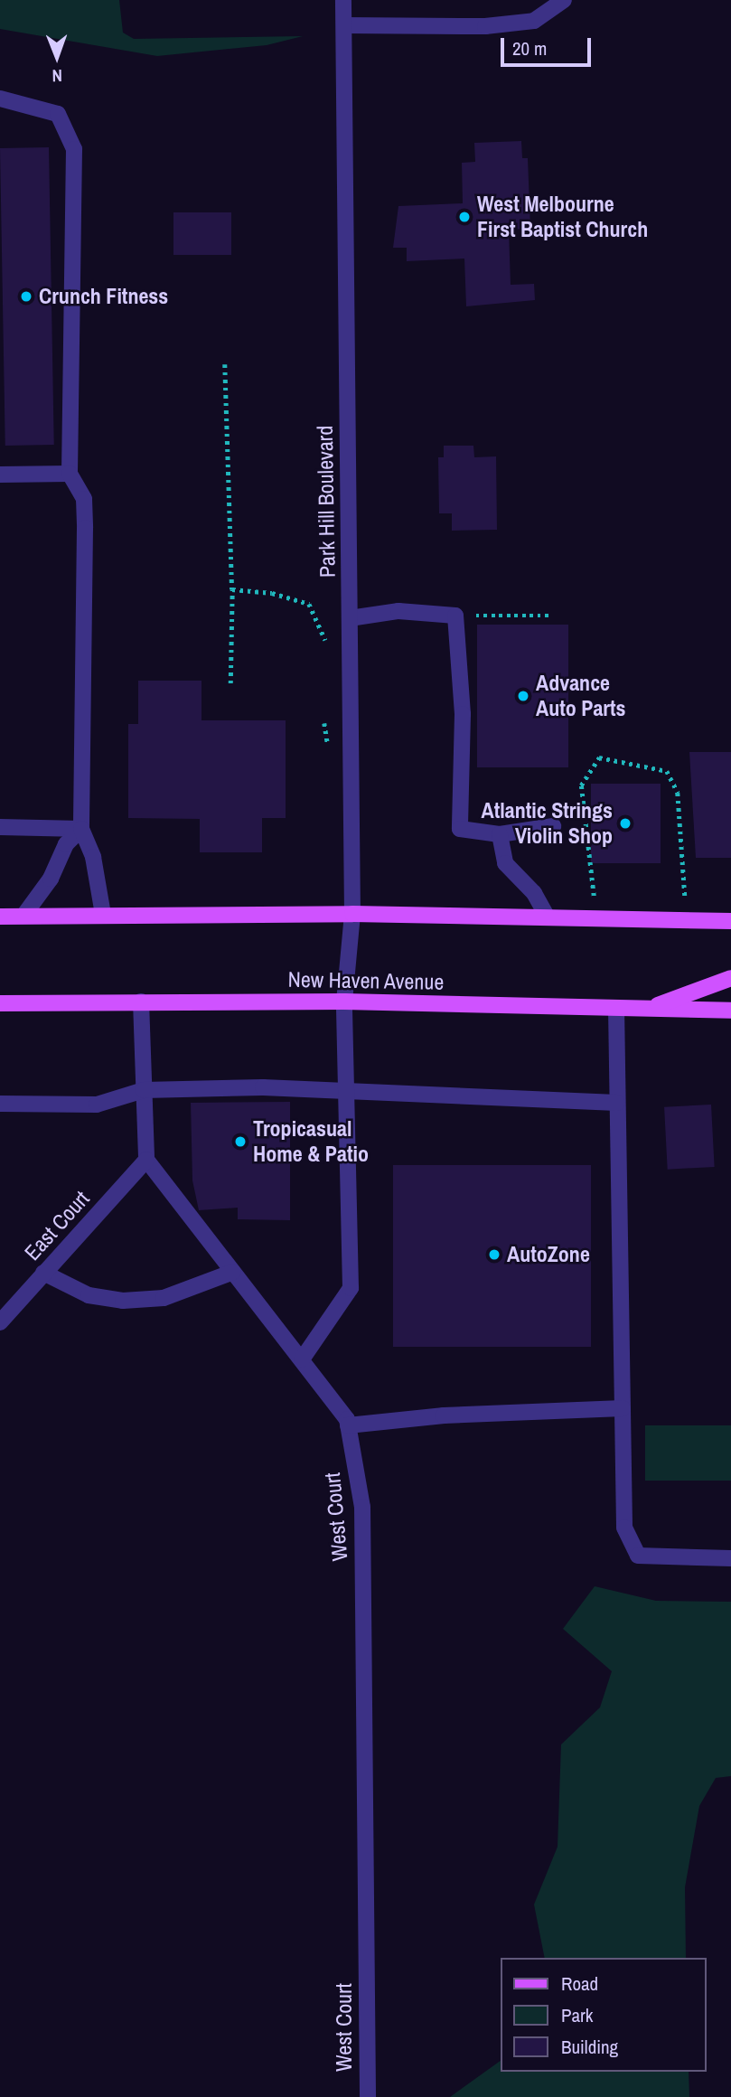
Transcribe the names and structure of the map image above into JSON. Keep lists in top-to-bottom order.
{
  "streets": {
    "main road": ["New Haven Avenue"],
    "street": ["Park Hill Boulevard", "East Court", "West Court"]
  },
  "crossings": [
    ["Park Hill Boulevard", "New Haven Avenue"],
    ["Park Hill Boulevard", "West Court"],
    ["East Court", "West Court"]
  ],
  "places": [
    "West Melbourne First Baptist Church",
    "Crunch Fitness",
    "Advance Auto Parts",
    "Atlantic Strings Violin Shop",
    "Tropicasual Home & Patio",
    "AutoZone"
  ],
  "legend": ["Road", "Park", "Building"],
  "scale_bar": "20 m",
  "north": "bottom"
}
